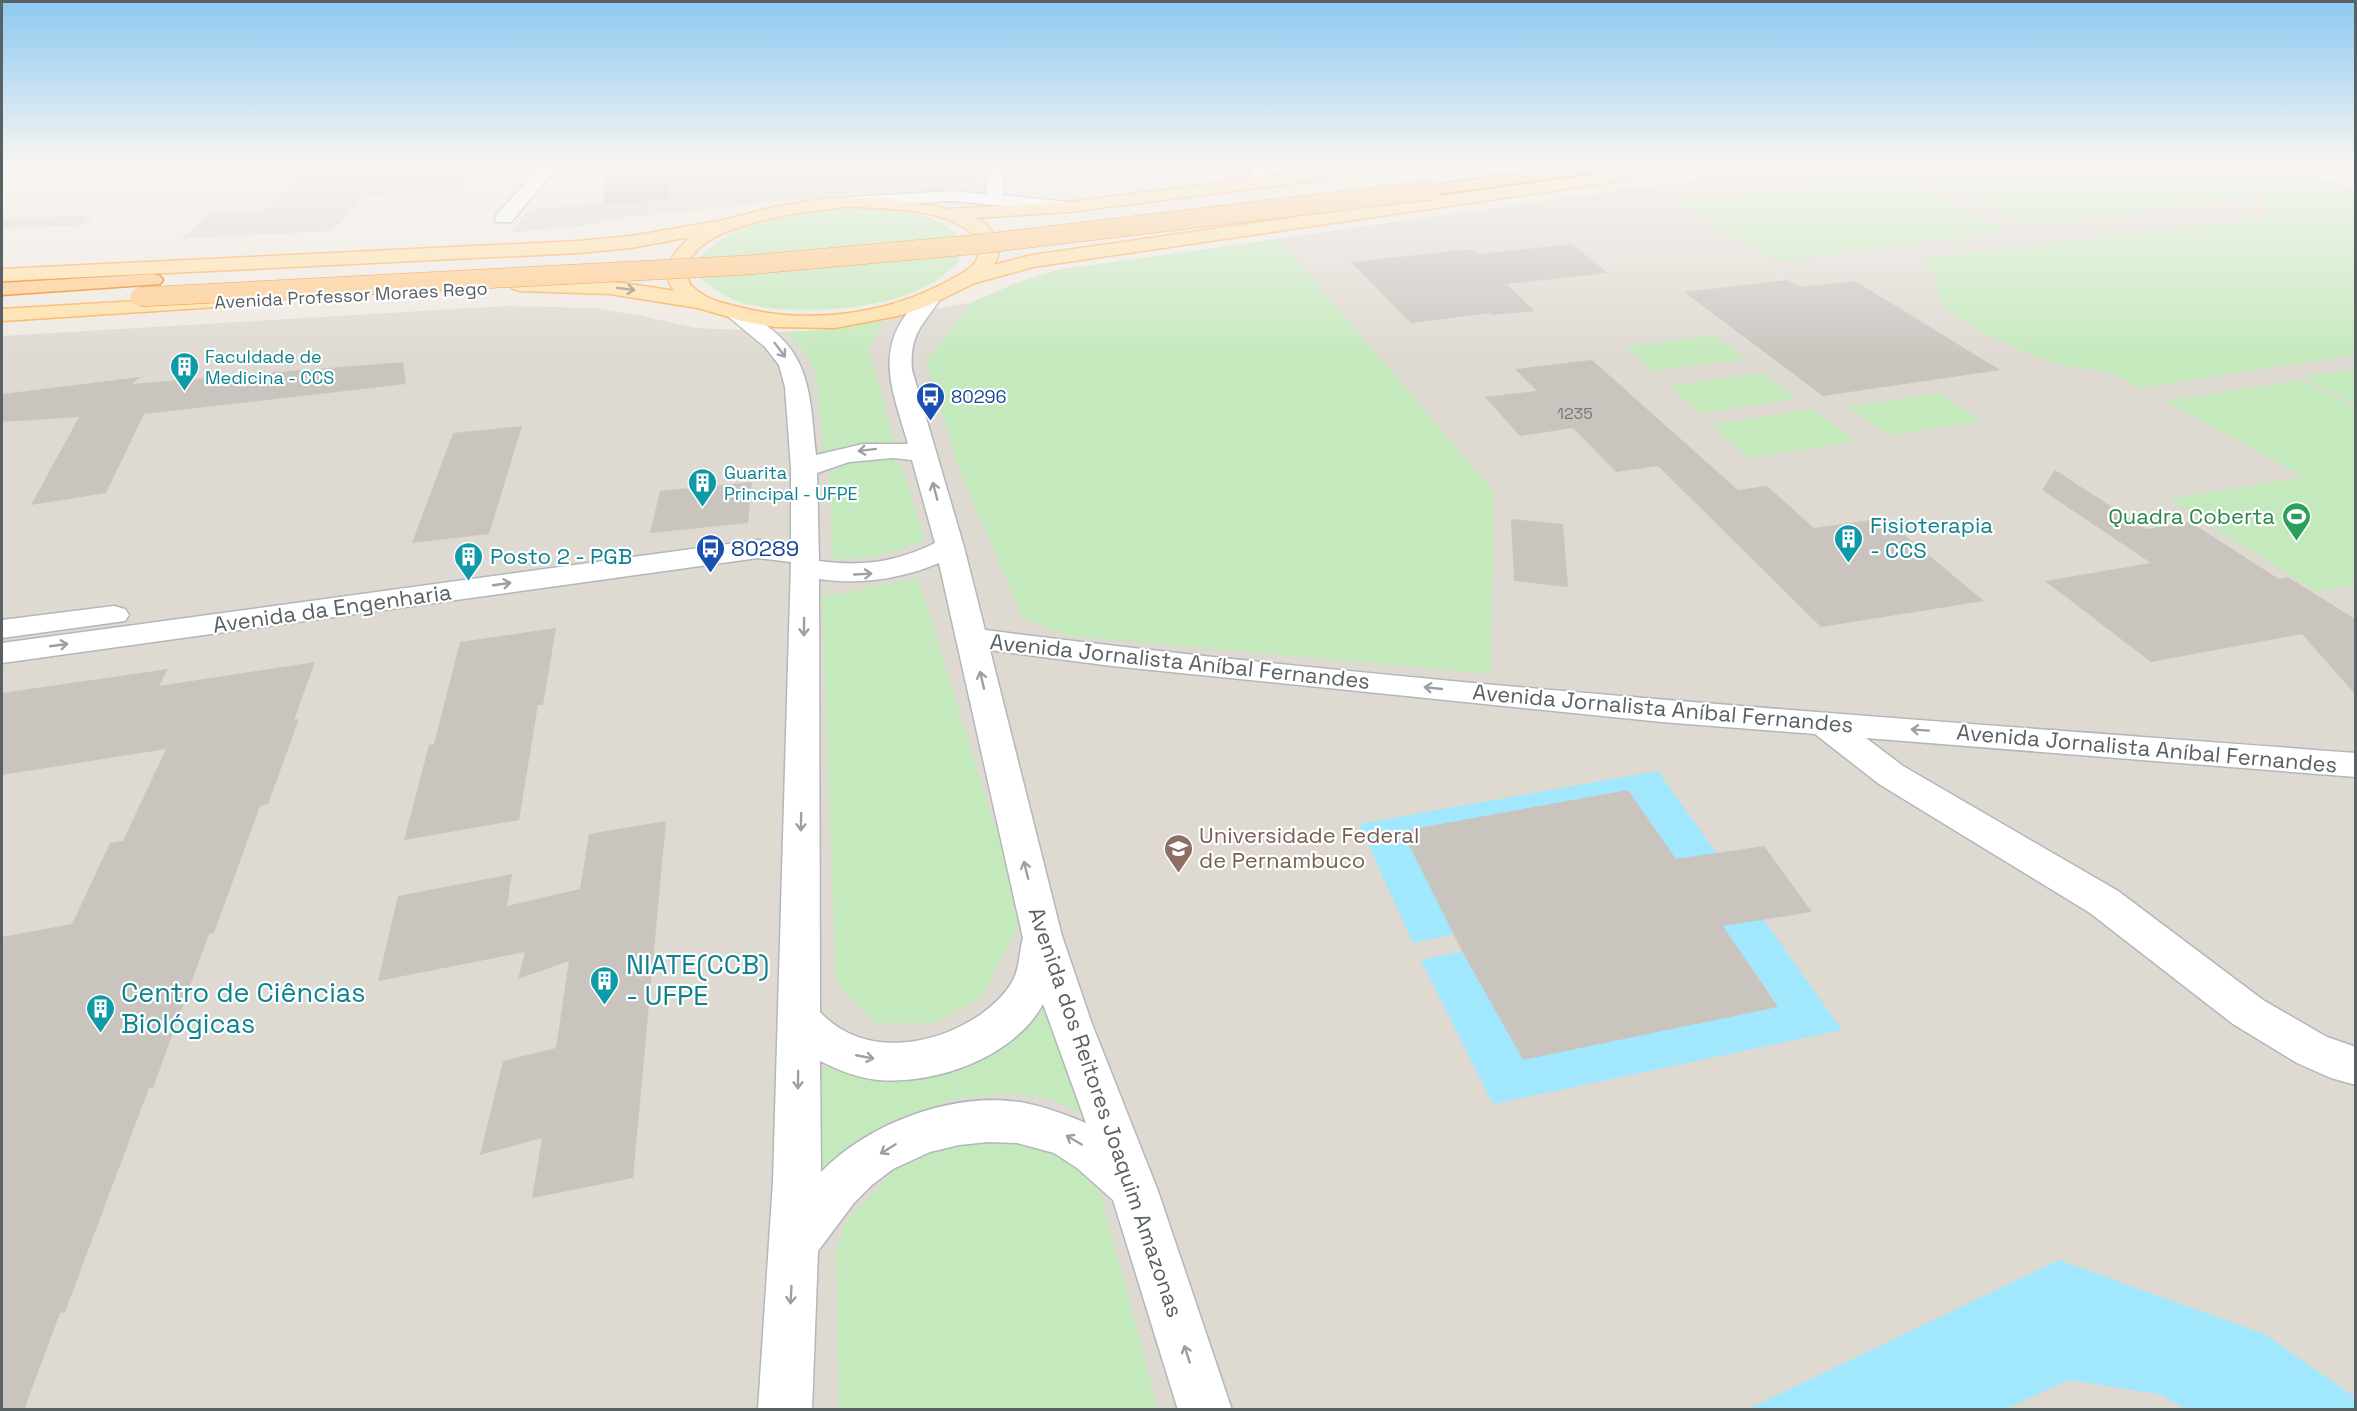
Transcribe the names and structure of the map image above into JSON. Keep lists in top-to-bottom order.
{
  "streets": {
    "main road": ["Avenida Professor Moraes Rego"],
    "street": ["Avenida da Engenharia", "Avenida Jornalista Aníbal Fernandes", "Avenida dos Reitores Joaquim Amazonas"]
  },
  "crossings": [
    ["Avenida Professor Moraes Rego", "Avenida dos Reitores Joaquim Amazonas"],
    ["Avenida da Engenharia", "Avenida dos Reitores Joaquim Amazonas"],
    ["Avenida Jornalista Aníbal Fernandes", "Avenida dos Reitores Joaquim Amazonas"]
  ],
  "one_way": ["Avenida Jornalista Aníbal Fernandes"],
  "places": {
    "building": [
      "Faculdade de Medicina - CCS",
      "Guarita Principal - UFPE",
      "Fisioterapia - CCS",
      "Posto 2 - PGB",
      "NIATE(CCB) - UFPE",
      "Centro de Ciências Biológicas"
    ],
    "bus stop": ["80296", "80289"],
    "sports": ["Quadra Coberta"],
    "school or university": ["Universidade Federal de Pernambuco"]
  },
  "house_numbers": ["1235"]
}
